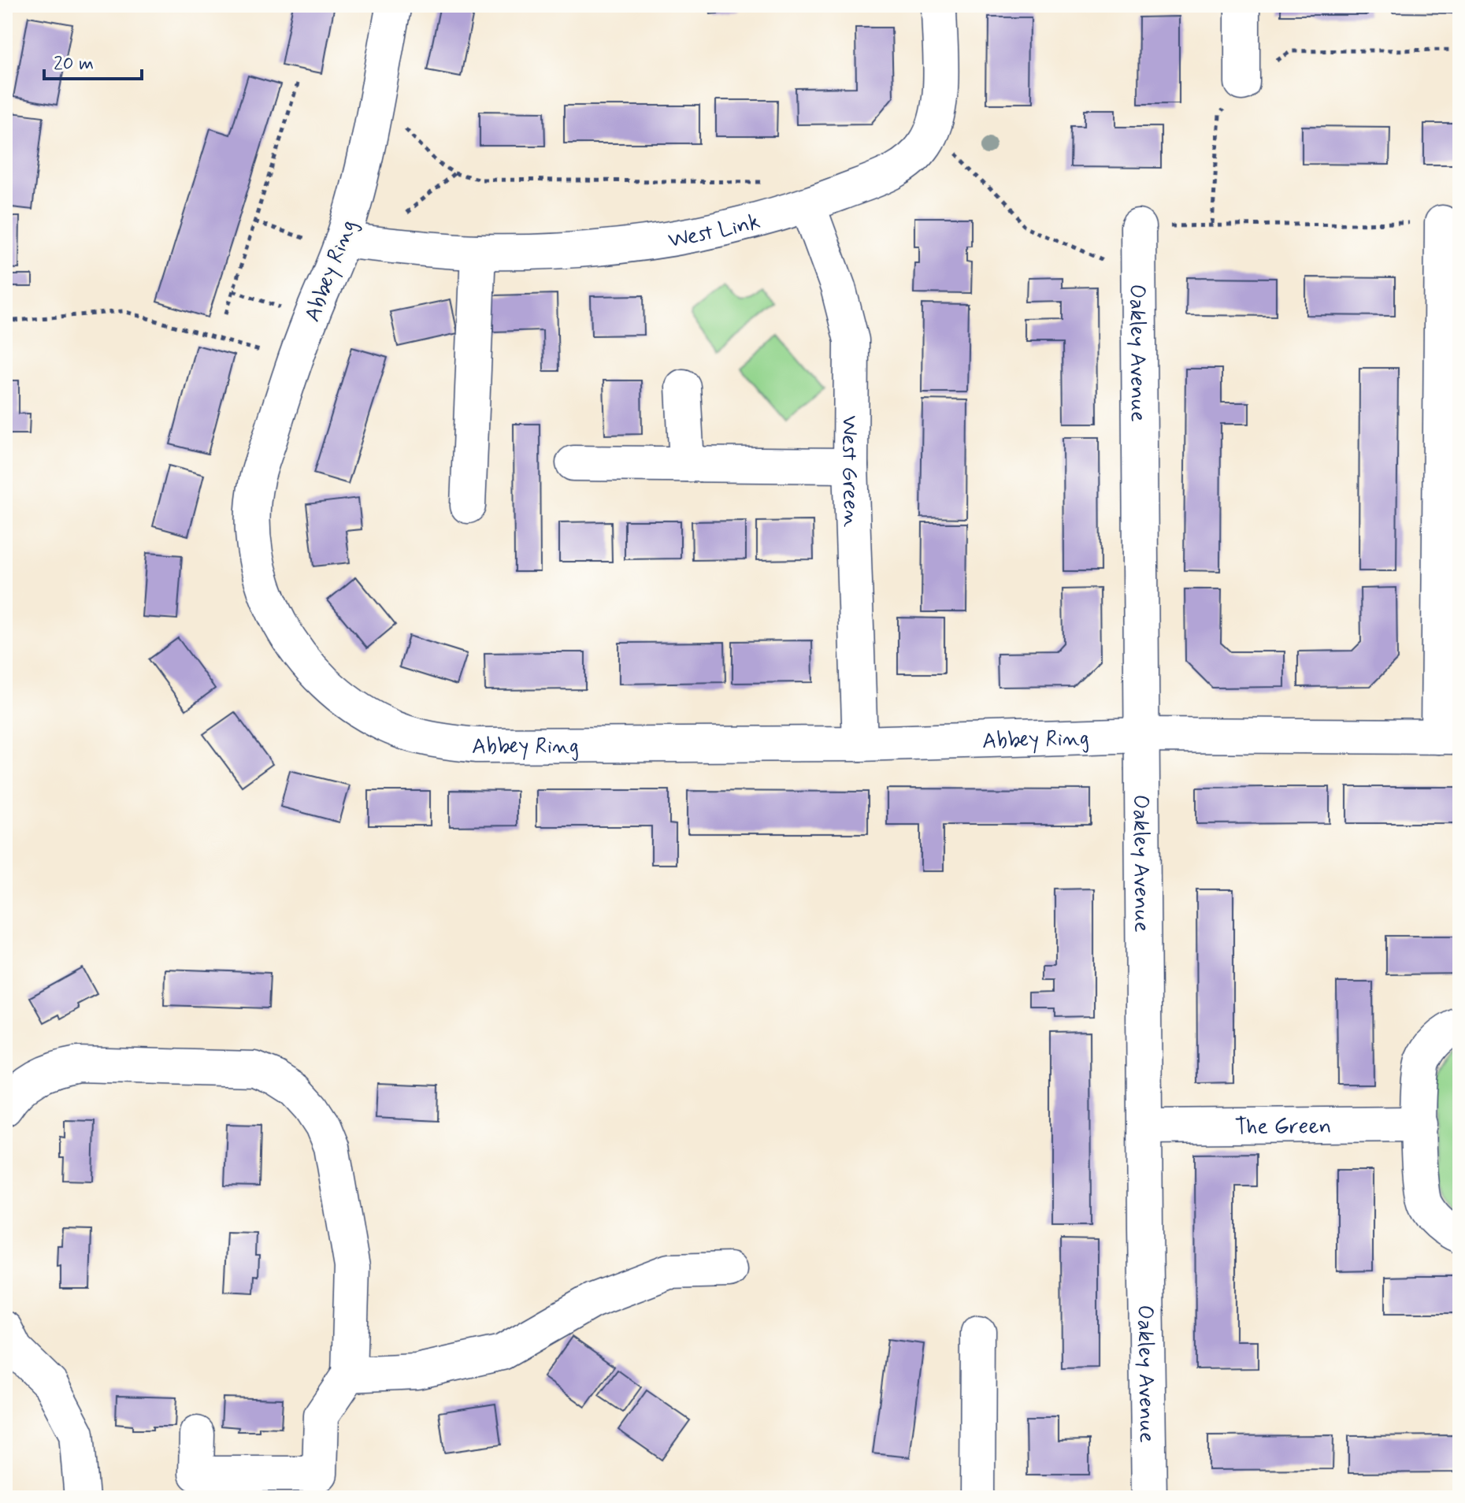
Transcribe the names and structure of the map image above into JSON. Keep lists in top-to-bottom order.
{
  "streets": {
    "street": [
      "West Link",
      "Abbey Ring",
      "Oakley Avenue",
      "West Green",
      "The Green"
    ]
  },
  "crossings": [
    ["West Link", "Abbey Ring"],
    ["West Link", "West Green"],
    ["Abbey Ring", "Oakley Avenue"],
    ["Abbey Ring", "West Green"],
    ["Oakley Avenue", "The Green"]
  ],
  "scale_bar": "20 m"
}
